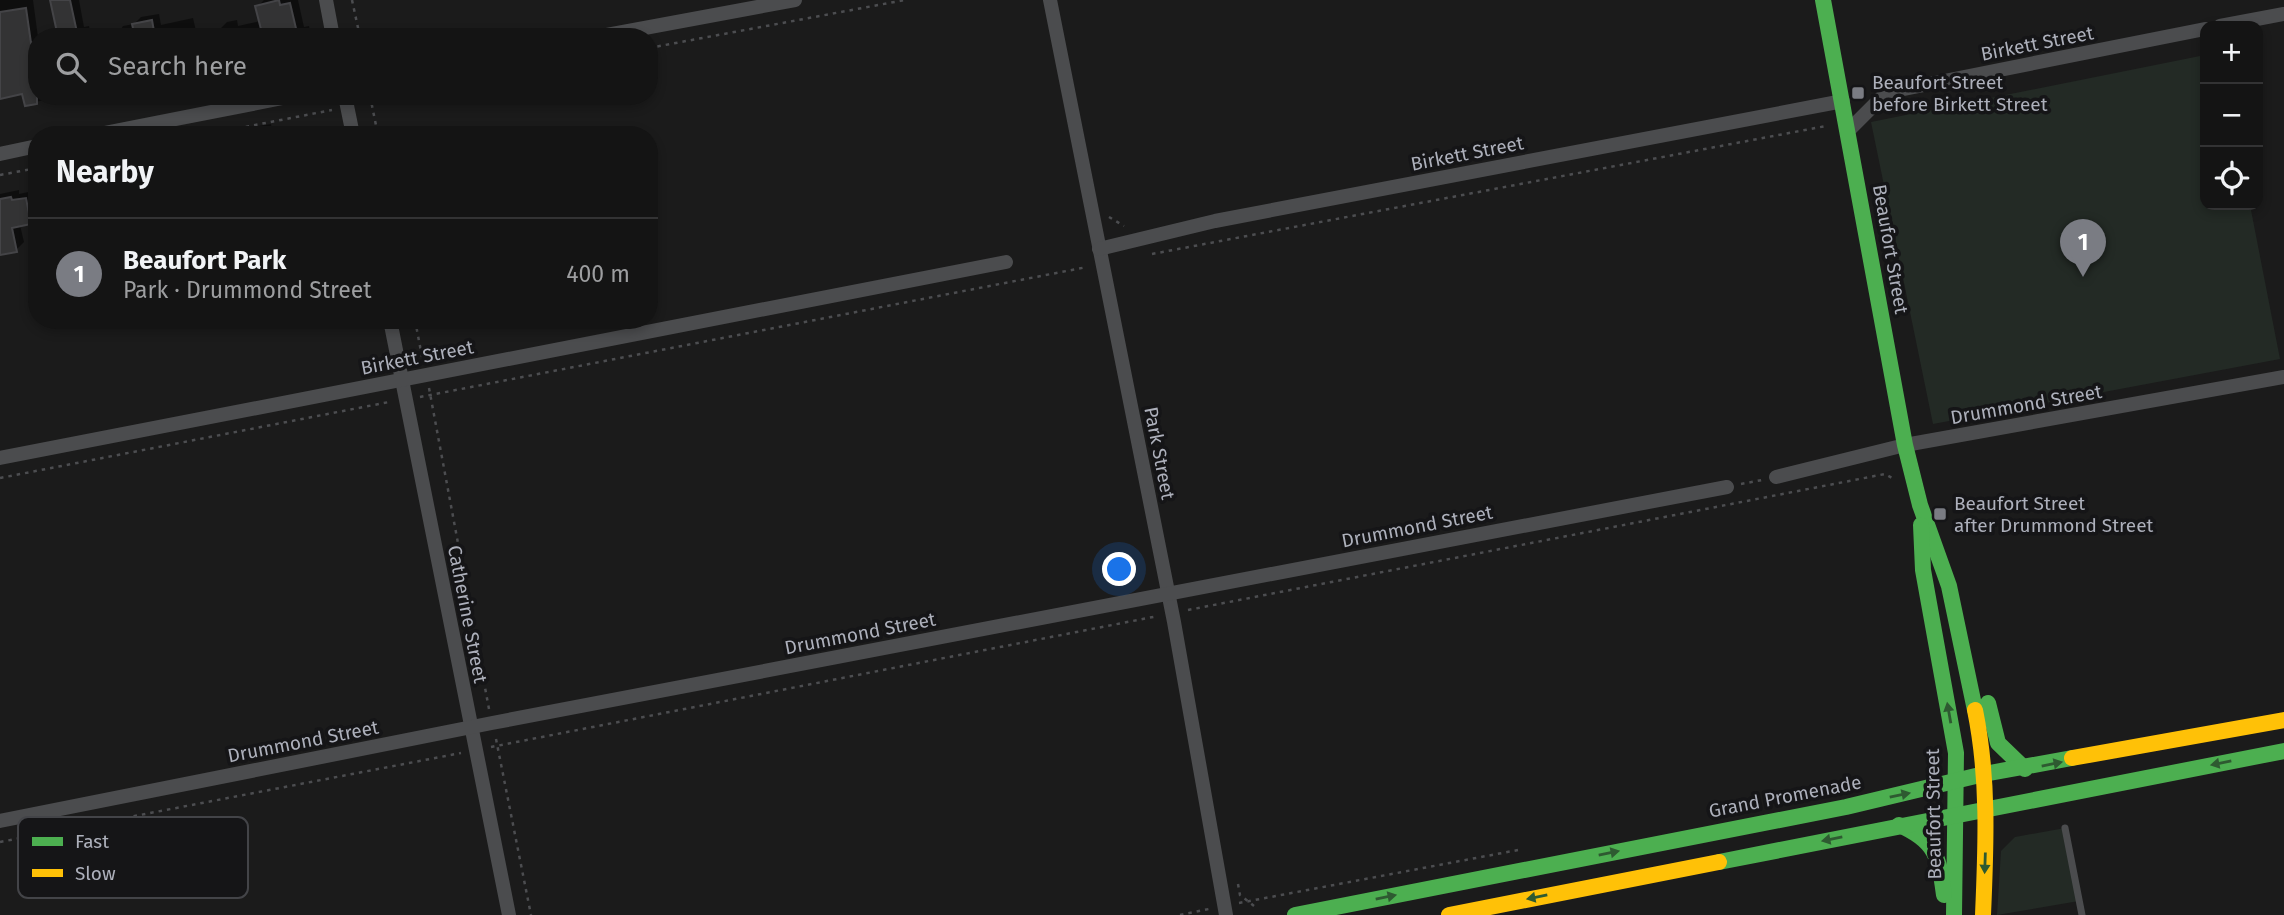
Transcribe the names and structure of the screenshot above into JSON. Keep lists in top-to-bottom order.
{
  "streets": {
    "main road": ["Beaufort Street", "Grand Promenade"],
    "street": [
      "Birkett Street",
      "Drummond Street",
      "Park Street",
      "Catherine Street"
    ]
  },
  "crossings": [
    ["Birkett Street", "Beaufort Street"],
    ["Birkett Street", "Park Street"],
    ["Birkett Street", "Catherine Street"],
    ["Beaufort Street", "Drummond Street"],
    ["Beaufort Street", "Grand Promenade"],
    ["Drummond Street", "Park Street"],
    ["Drummond Street", "Catherine Street"]
  ],
  "places": {
    "transit": ["Beaufort Street before Birkett Street", "Beaufort Street after Drummond Street"]
  },
  "legend": ["Fast", "Slow"],
  "page": {
    "map_buttons": ["+", "−"],
    "search": "Search here",
    "heading": "Nearby",
    "list": [
      {
        "mark": "1",
        "name": "Beaufort Park",
        "note": "Park · Drummond Street",
        "value": "400 m"
      }
    ],
    "pins": "1"
  }
}
